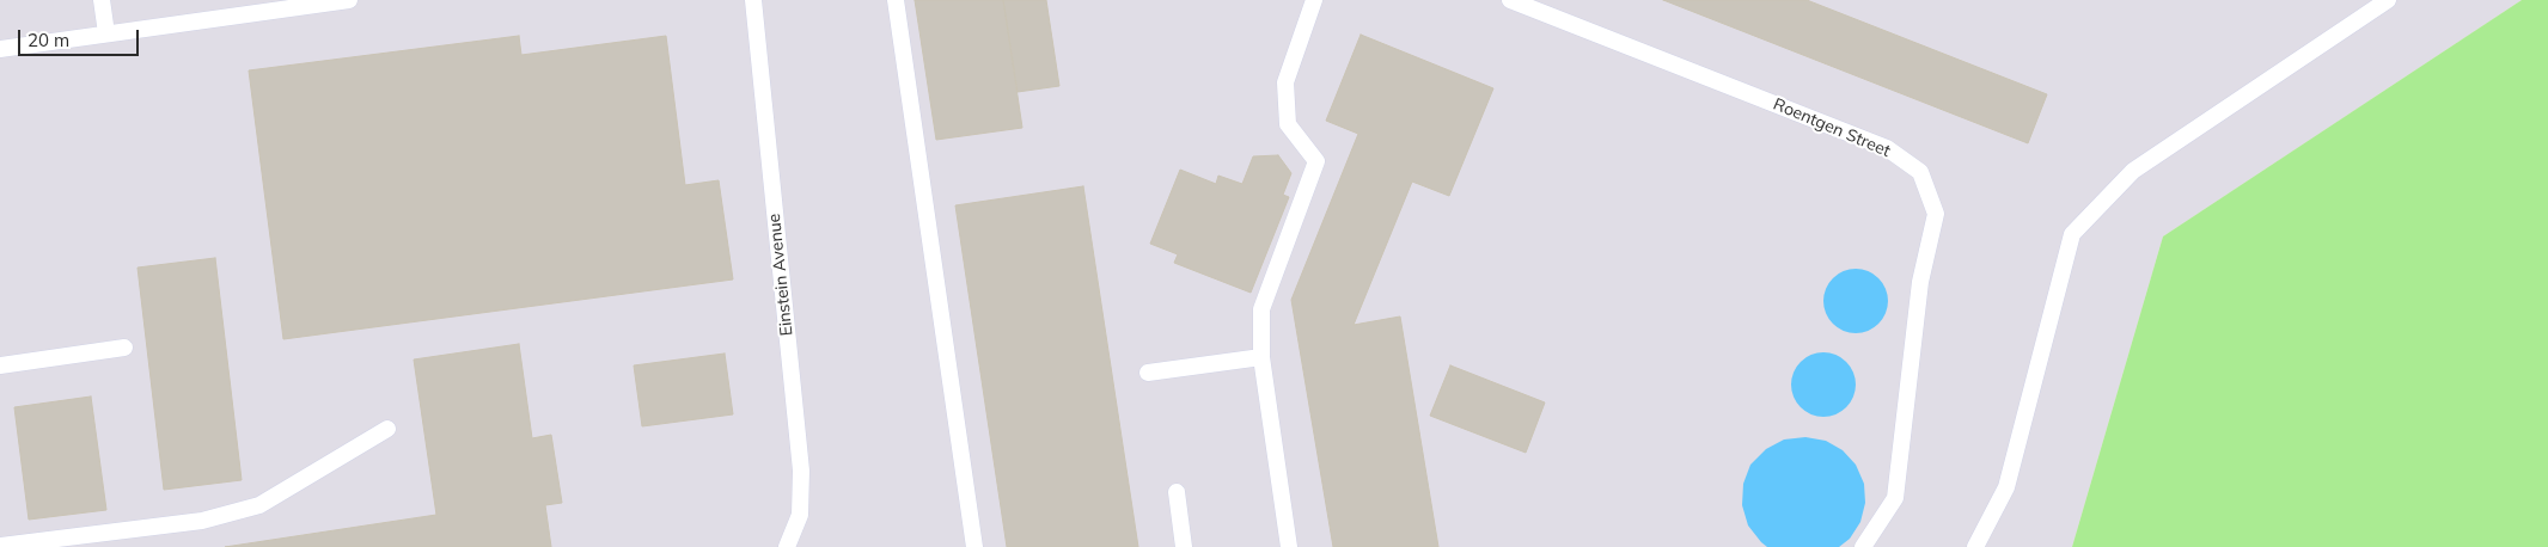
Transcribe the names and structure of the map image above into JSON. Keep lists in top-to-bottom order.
{
  "streets": {
    "lane": ["Roentgen Street", "Einstein Avenue"]
  },
  "scale_bar": "20 m"
}
